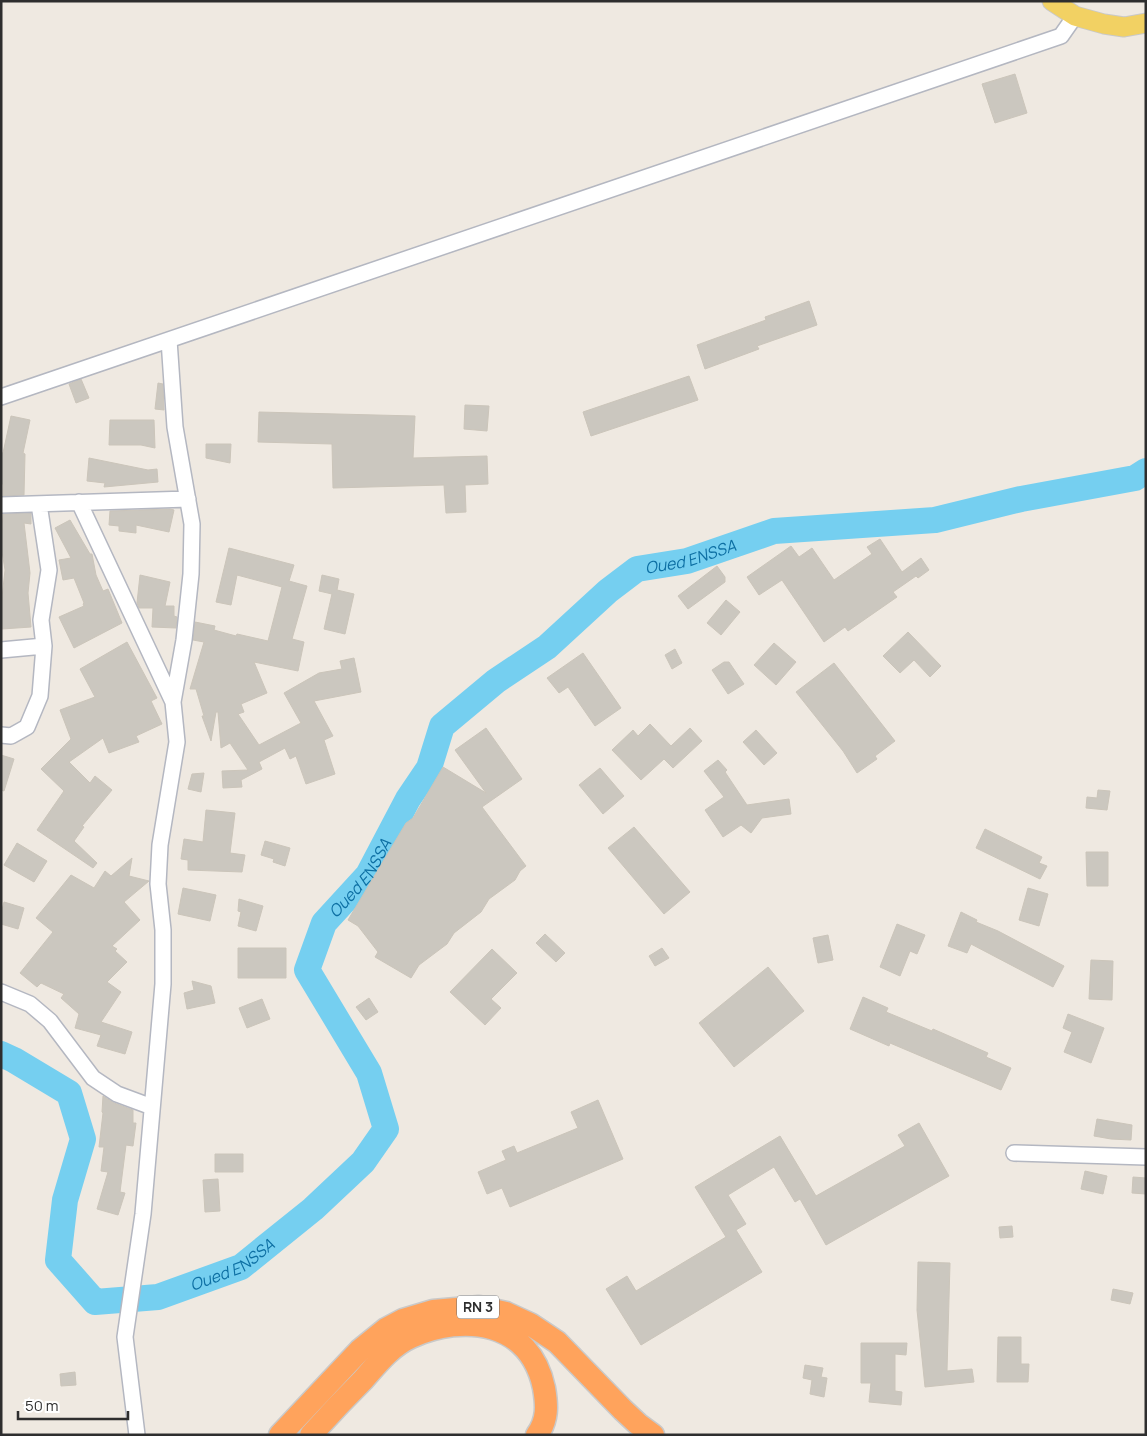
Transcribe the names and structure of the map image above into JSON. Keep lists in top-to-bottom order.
{
  "streets": {
    "highway": ["RN 3"]
  },
  "water": ["Oued ENSSA"],
  "scale_bar": "50 m"
}
